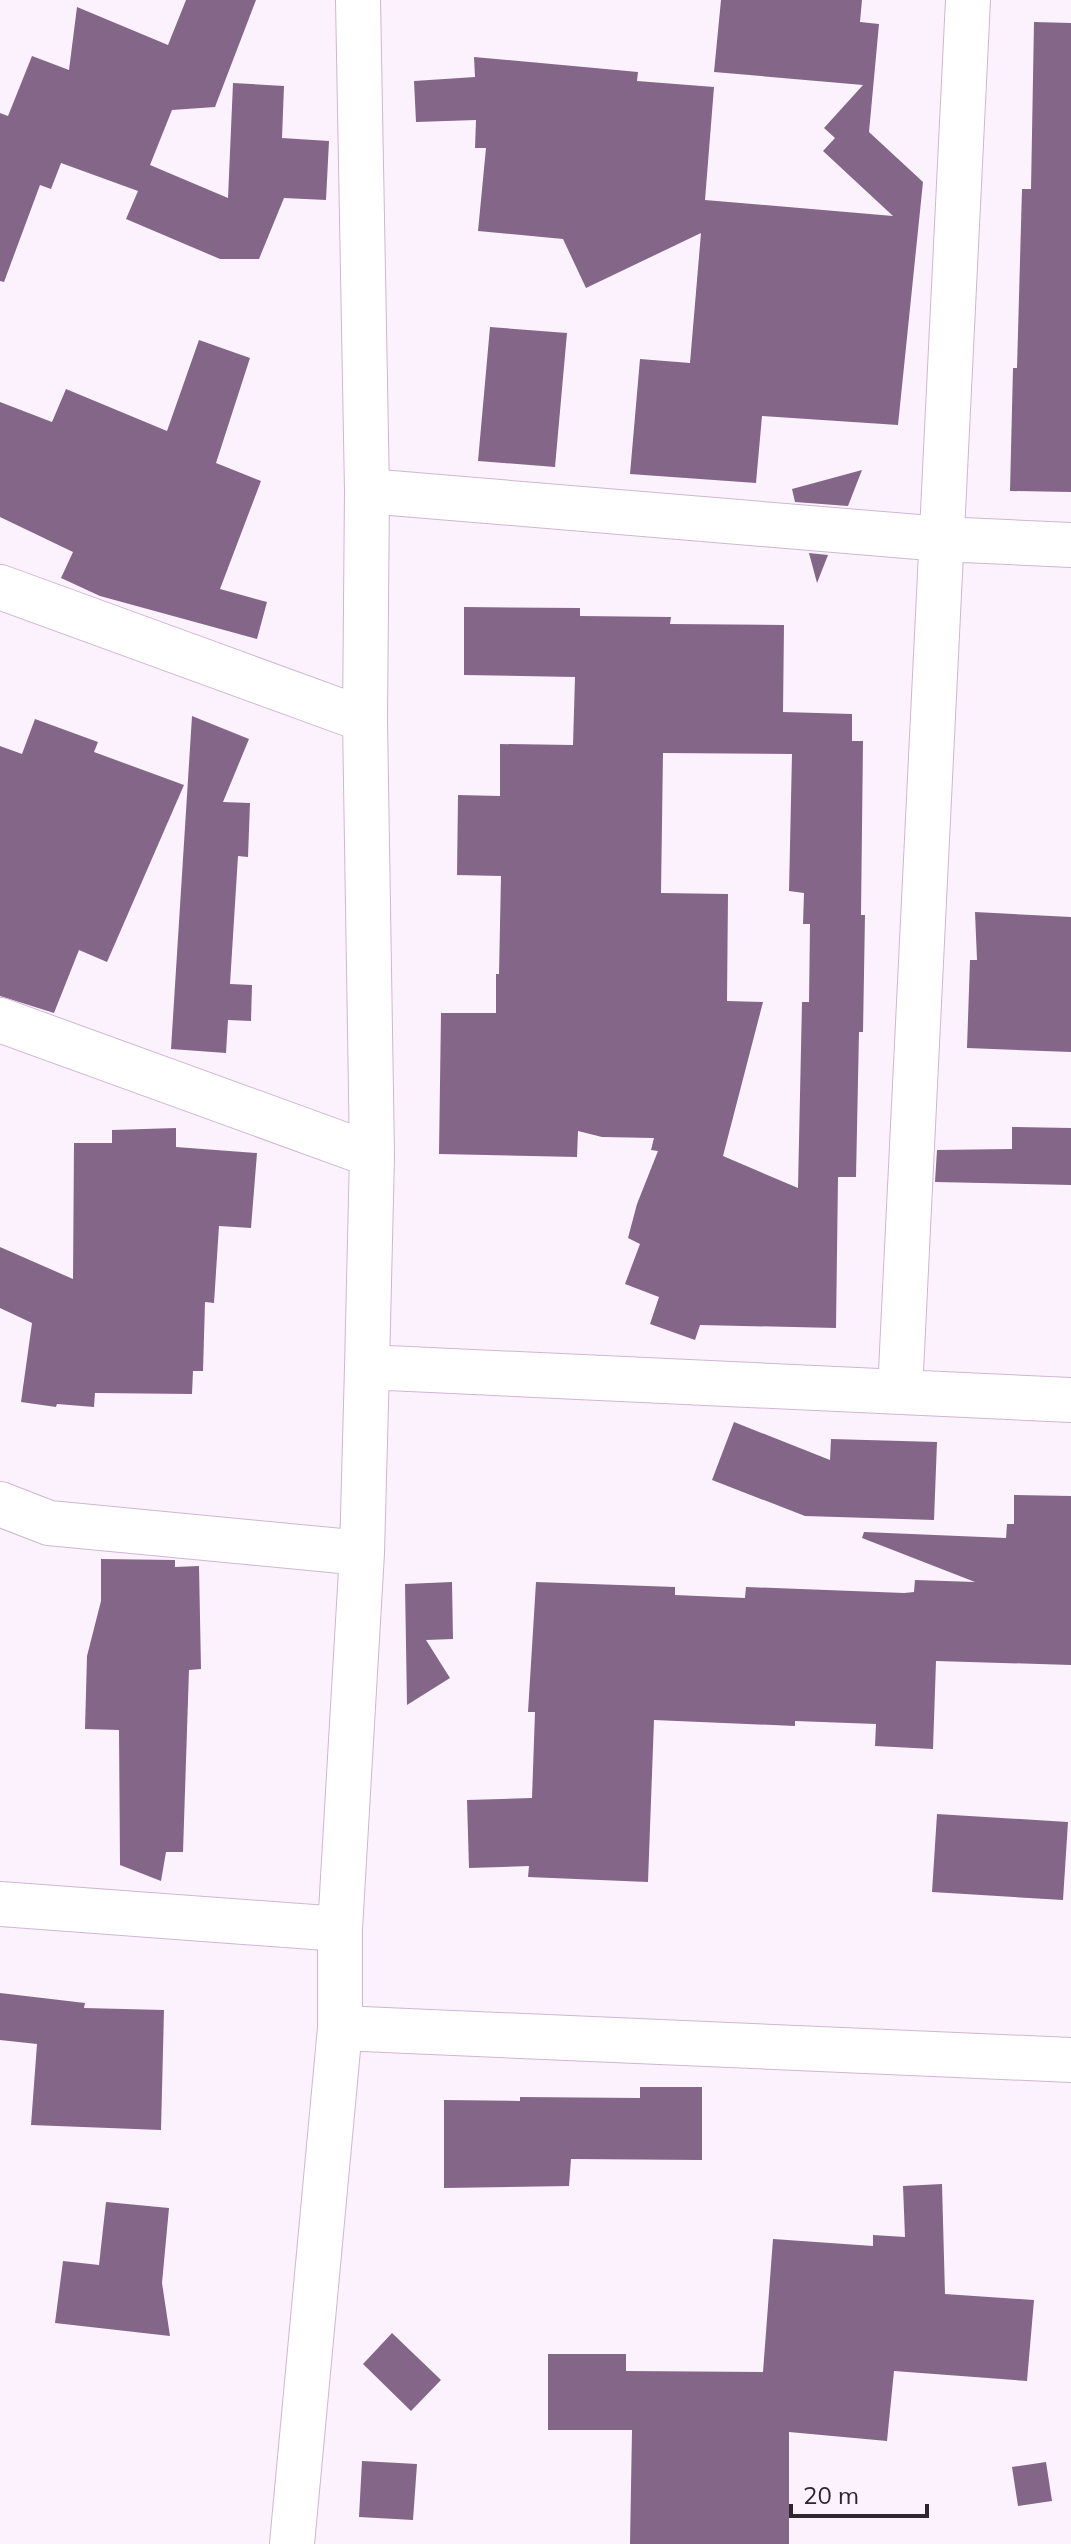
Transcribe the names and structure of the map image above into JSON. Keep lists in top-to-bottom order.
{
  "scale_bar": "20 m"
}
